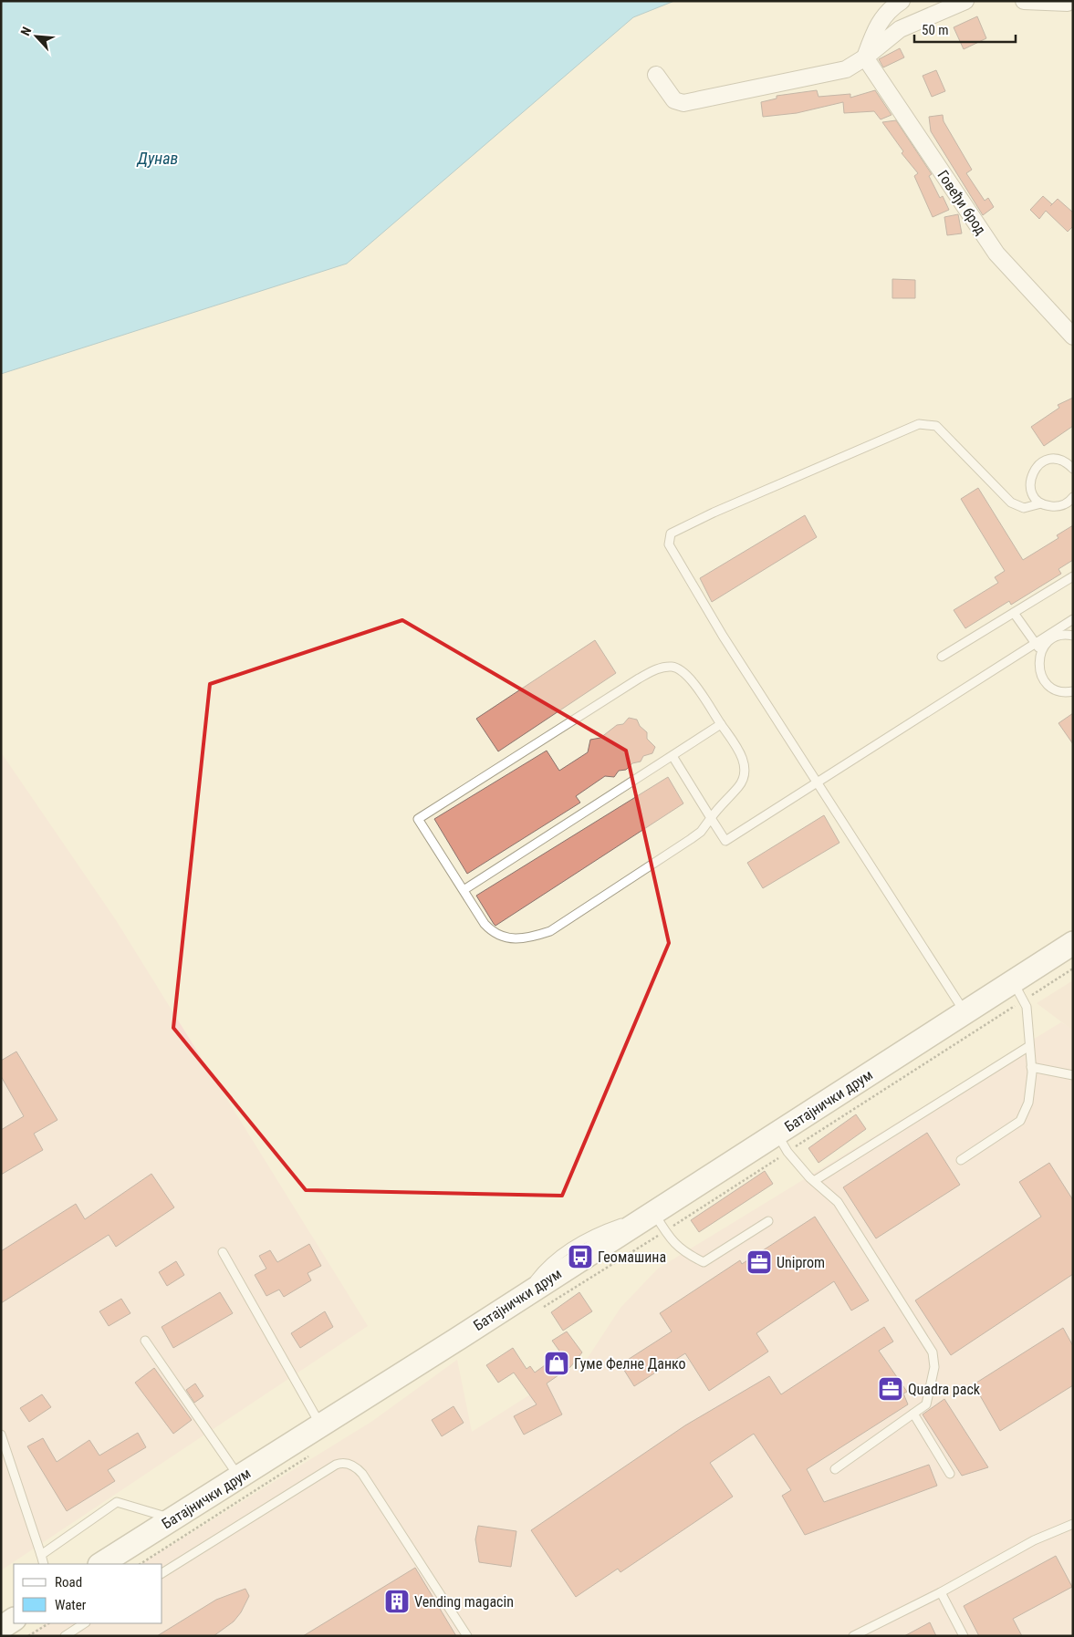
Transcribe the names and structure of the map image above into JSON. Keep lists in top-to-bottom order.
{
  "streets": {
    "main road": ["Батајнички друм"],
    "street": ["Говеђи брод"]
  },
  "water": ["Дунав"],
  "places": {
    "bus stop": ["Геомашина"],
    "office": ["Uniprom", "Quadra pack"],
    "shop": ["Гуме Фелне Данко"],
    "building": ["Vending magacin"]
  },
  "legend": ["Road", "Water"],
  "scale_bar": "50 m",
  "north": "top left"
}
